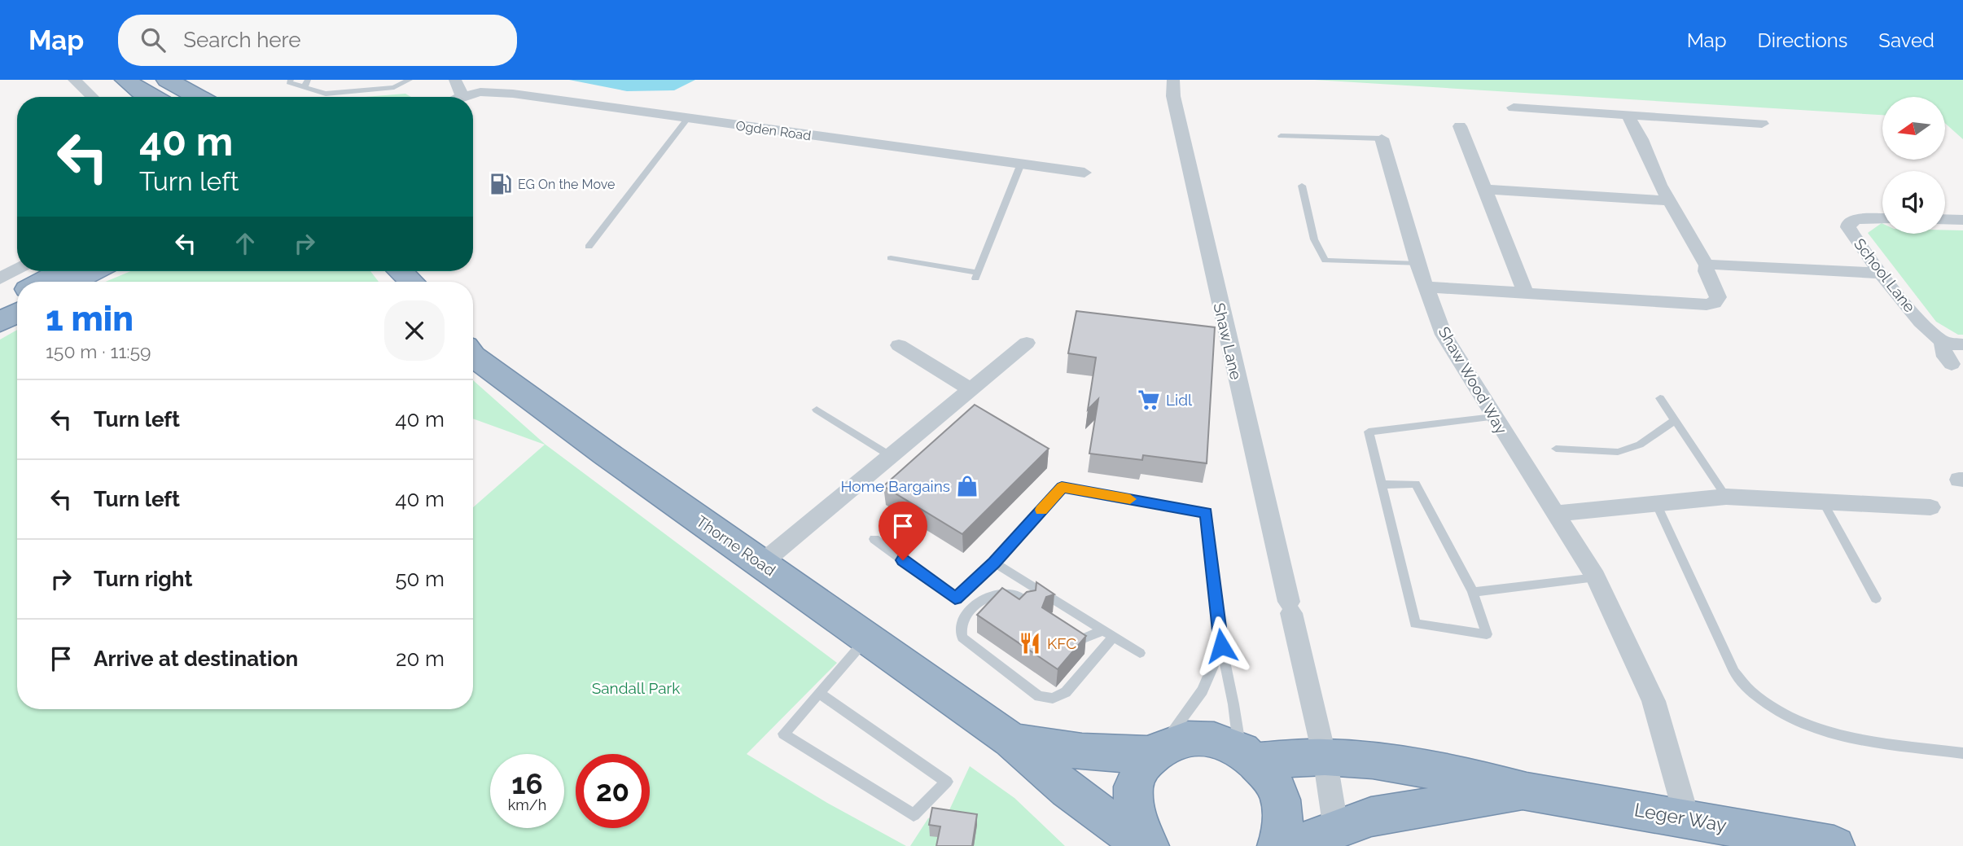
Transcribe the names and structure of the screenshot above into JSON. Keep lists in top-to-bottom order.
{
  "streets": {
    "highway": ["Thorne Road", "Leger Way"],
    "street": [
      "Ogden Road",
      "School Lane",
      "Shaw Lane",
      "Shaw Wood Way"
    ]
  },
  "crossings": [
    ["Shaw Lane", "Leger Way"],
    ["Shaw Wood Way", "Leger Way"],
    ["Thorne Road", "Leger Way"]
  ],
  "parks": ["Sandall Park"],
  "places": {
    "fuel station": ["EG On the Move"],
    "supermarket": ["Lidl"],
    "shop": ["Home Bargains"],
    "restaurant": ["KFC"]
  },
  "north": "left",
  "page": {
    "header": "Map",
    "search": "Search here",
    "nav": ["Map", "Directions", "Saved"],
    "turn": ["40 m", "Turn left"],
    "heading": ["1 min", "150 m · 11:59"],
    "list": [
      {
        "name": "Turn left",
        "value": "40 m"
      },
      {
        "name": "Turn left",
        "value": "40 m"
      },
      {
        "name": "Turn right",
        "value": "50 m"
      },
      {
        "name": "Arrive at destination",
        "value": "20 m"
      }
    ],
    "speed": "16 km/h",
    "limit": "20"
  }
}
